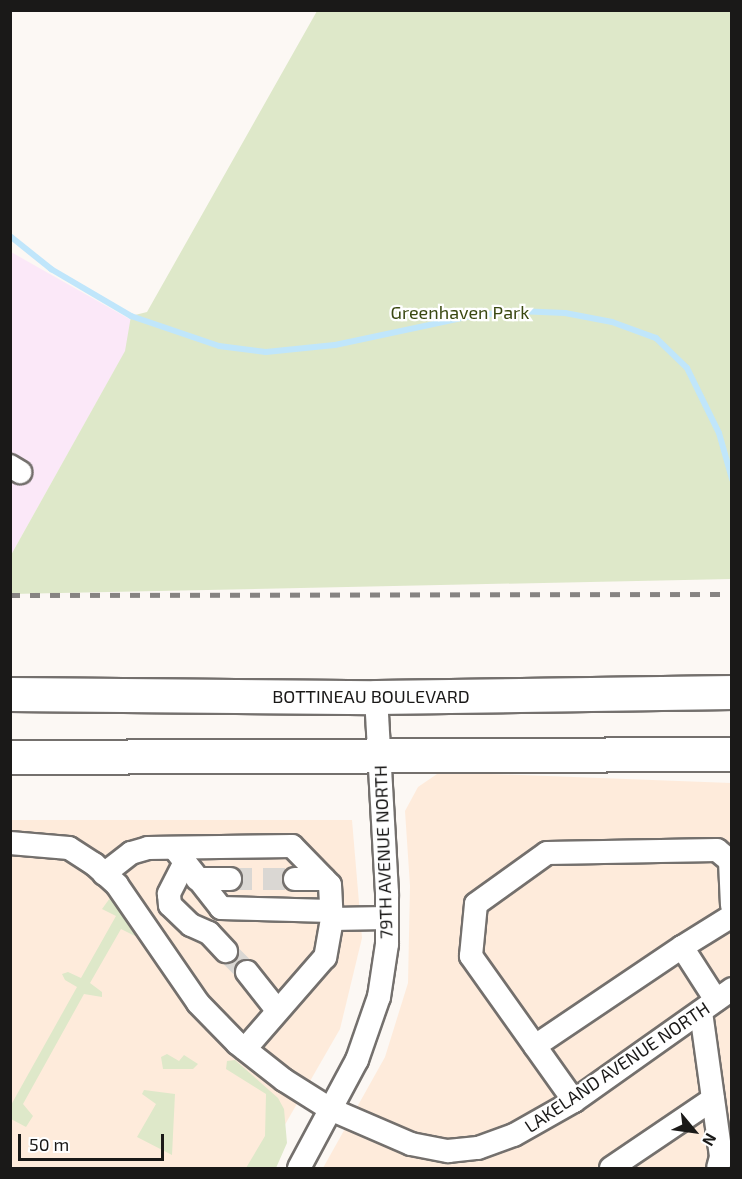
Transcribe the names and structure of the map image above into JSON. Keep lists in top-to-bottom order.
{
  "streets": {
    "highway": ["BOTTINEAU BOULEVARD"],
    "street": ["79TH AVENUE NORTH", "LAKELAND AVENUE NORTH"]
  },
  "crossings": [
    ["BOTTINEAU BOULEVARD", "79TH AVENUE NORTH"],
    ["79TH AVENUE NORTH", "LAKELAND AVENUE NORTH"]
  ],
  "parks": ["Greenhaven Park"],
  "scale_bar": "50 m",
  "north": "bottom right"
}
